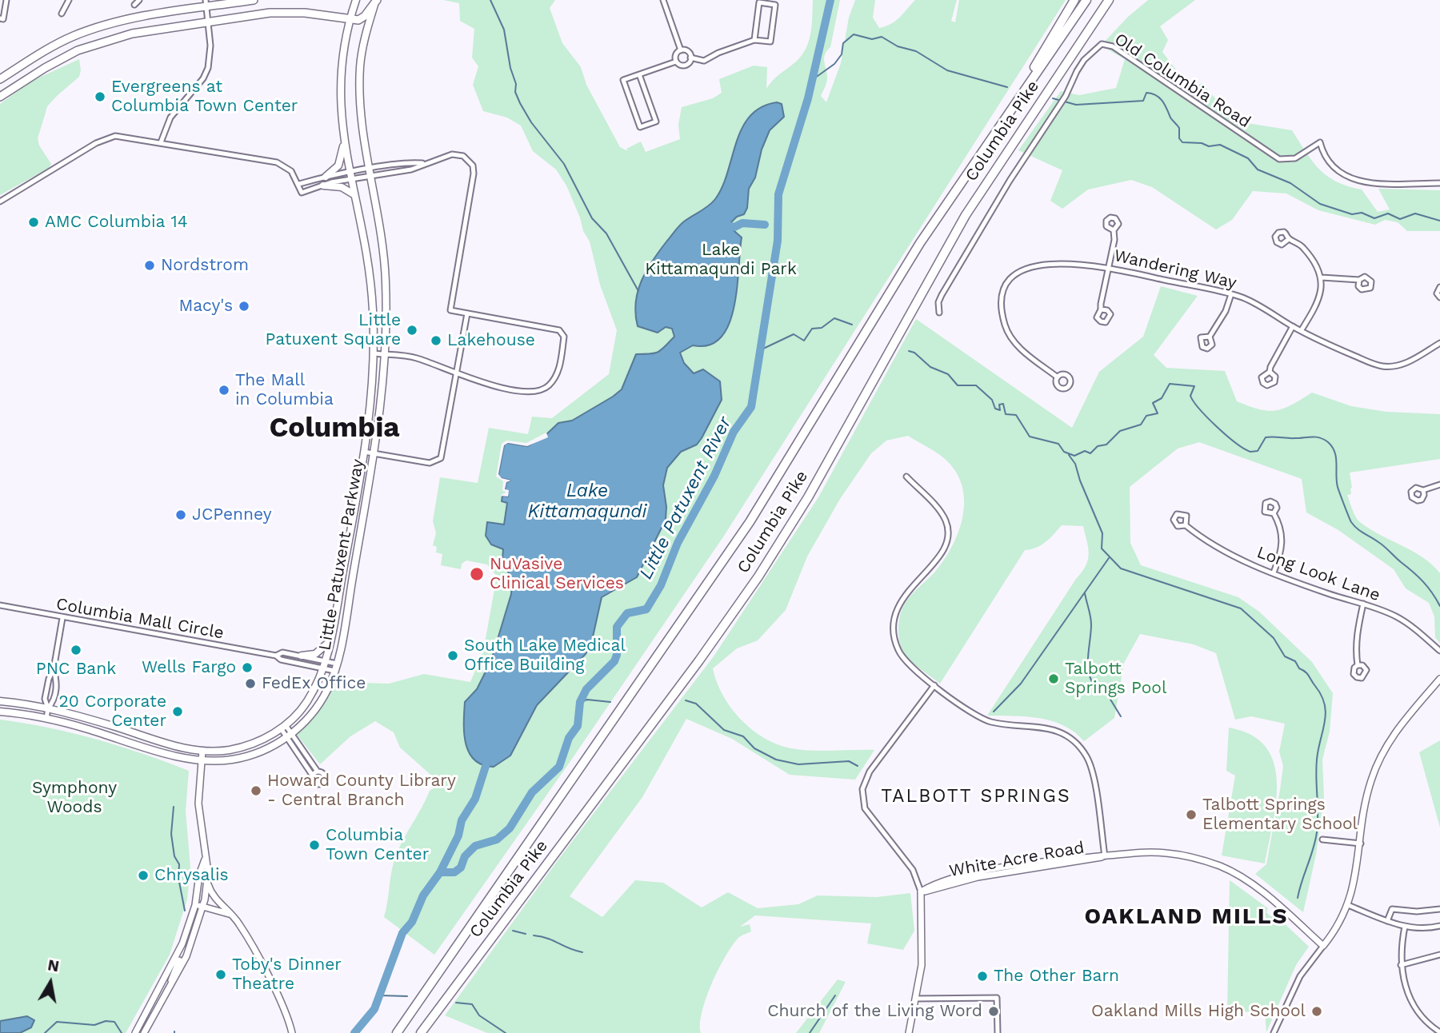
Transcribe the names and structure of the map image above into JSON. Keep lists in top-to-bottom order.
{
  "streets": {
    "highway": ["Columbia Pike"],
    "main road": ["Little Patuxent Parkway"],
    "street": [
      "Old Columbia Road",
      "Wandering Way",
      "Long Look Lane",
      "Columbia Mall Circle",
      "White Acre Road"
    ]
  },
  "crossings": [
    ["Little Patuxent Parkway", "Columbia Mall Circle"]
  ],
  "districts": ["Columbia", "TALBOTT SPRINGS", "OAKLAND MILLS"],
  "water": ["Lake Kittamaqundi", "Little Patuxent River"],
  "parks": ["Lake Kittamaqundi Park", "Symphony Woods"],
  "places": [
    "Evergreens at Columbia Town Center",
    "AMC Columbia 14",
    "Nordstrom",
    "Macy's",
    "Little Patuxent Square",
    "Lakehouse",
    "The Mall in Columbia",
    "JCPenney",
    "NuVasive Clinical Services",
    "PNC Bank",
    "South Lake Medical Office Building",
    "Wells Fargo",
    "Talbott Springs Pool",
    "FedEx Office",
    "20 Corporate Center",
    "Howard County Library - Central Branch",
    "Talbott Springs Elementary School",
    "Columbia Town Center",
    "Chrysalis",
    "Toby's Dinner Theatre",
    "The Other Barn",
    "Church of the Living Word",
    "Oakland Mills High School"
  ],
  "north": "top"
}
